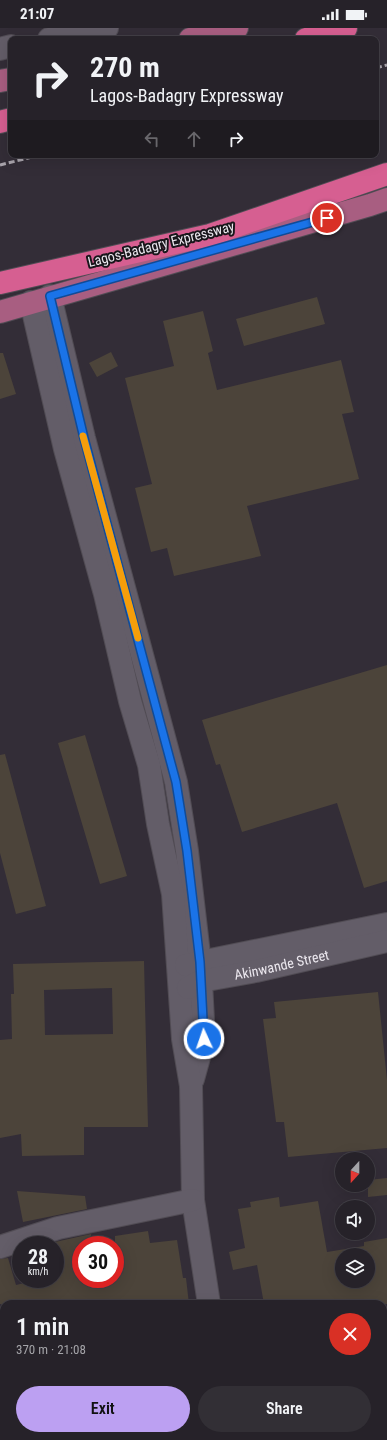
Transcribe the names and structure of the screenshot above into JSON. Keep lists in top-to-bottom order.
{
  "streets": {
    "highway": ["Lagos-Badagry Expressway"],
    "street": ["Akinwande Street"]
  },
  "north": "bottom",
  "page": {
    "status": "21:07",
    "turn": ["270 m", "Lagos-Badagry Expressway"],
    "speed": "28 km/h",
    "limit": "30",
    "heading": ["1 min", "370 m · 21:08"],
    "buttons": ["Exit", "Share"]
  }
}
